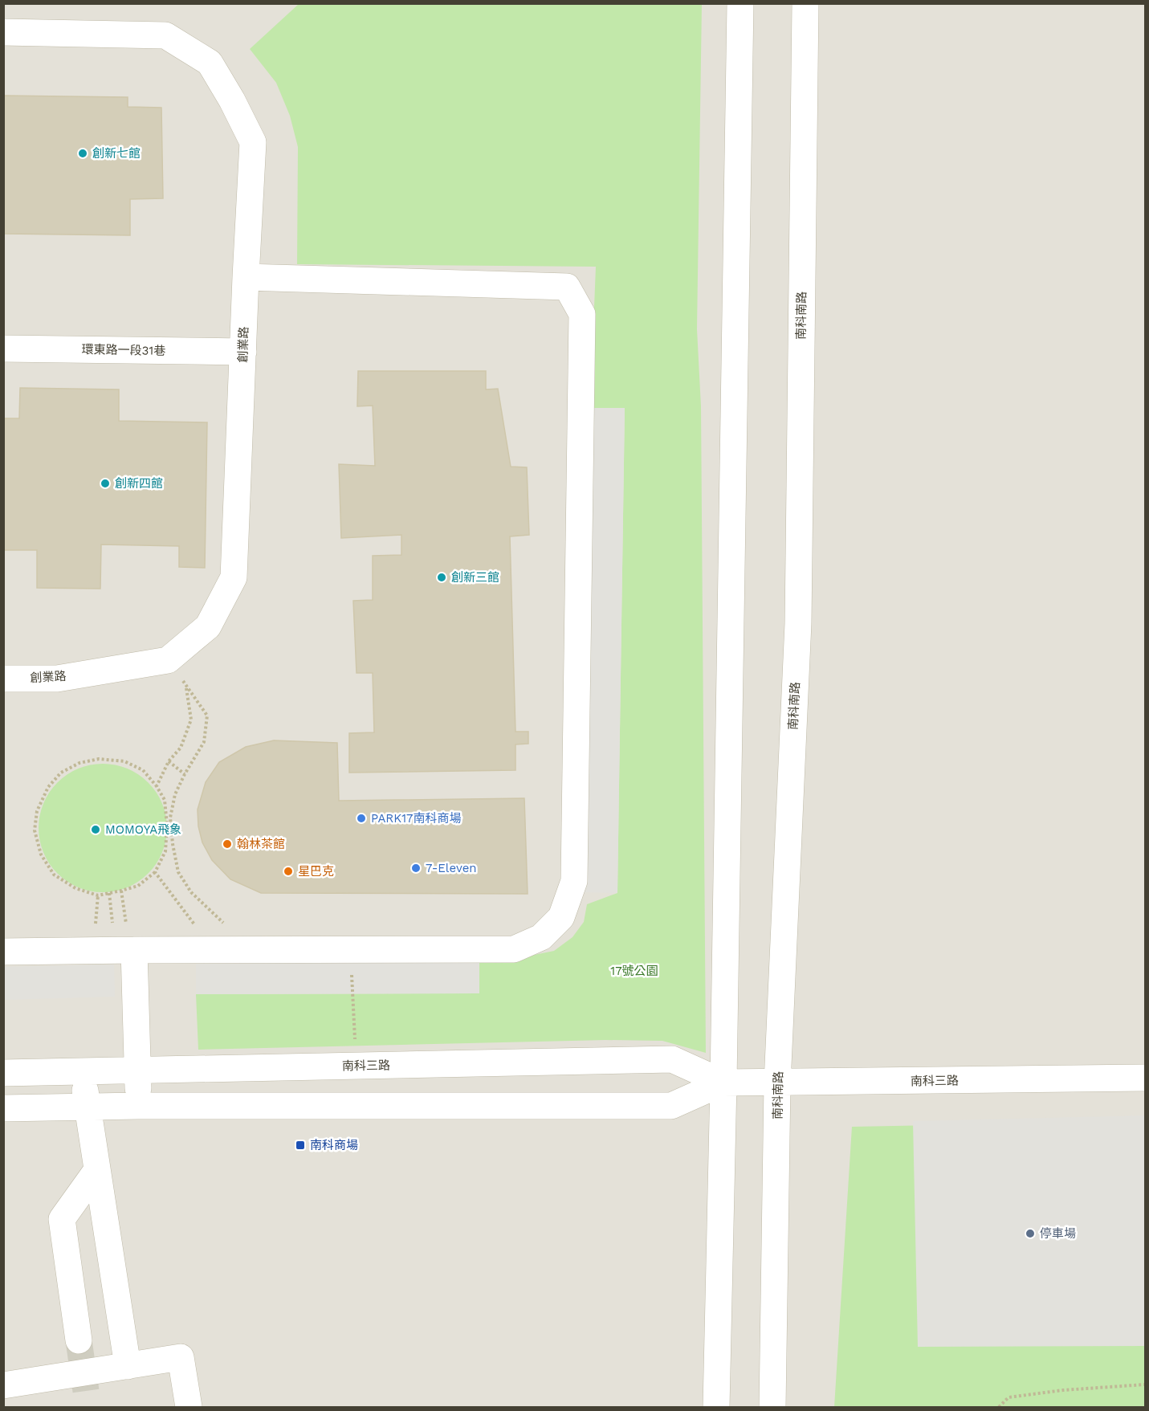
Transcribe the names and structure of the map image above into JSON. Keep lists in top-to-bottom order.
{
  "streets": {
    "street": [
      "南科南路",
      "創業路",
      "環東路一段31巷",
      "南科三路"
    ]
  },
  "crossings": [
    ["南科南路", "南科三路"],
    ["創業路", "環東路一段31巷"]
  ],
  "parks": ["17號公園"],
  "places": {
    "other": [
      "創新七館",
      "創新四館",
      "創新三館",
      "PARK17南科商場",
      "MOMOYA飛象",
      "翰林茶館",
      "7-Eleven",
      "星巴克",
      "停車場"
    ],
    "transit": ["南科商場"]
  }
}
